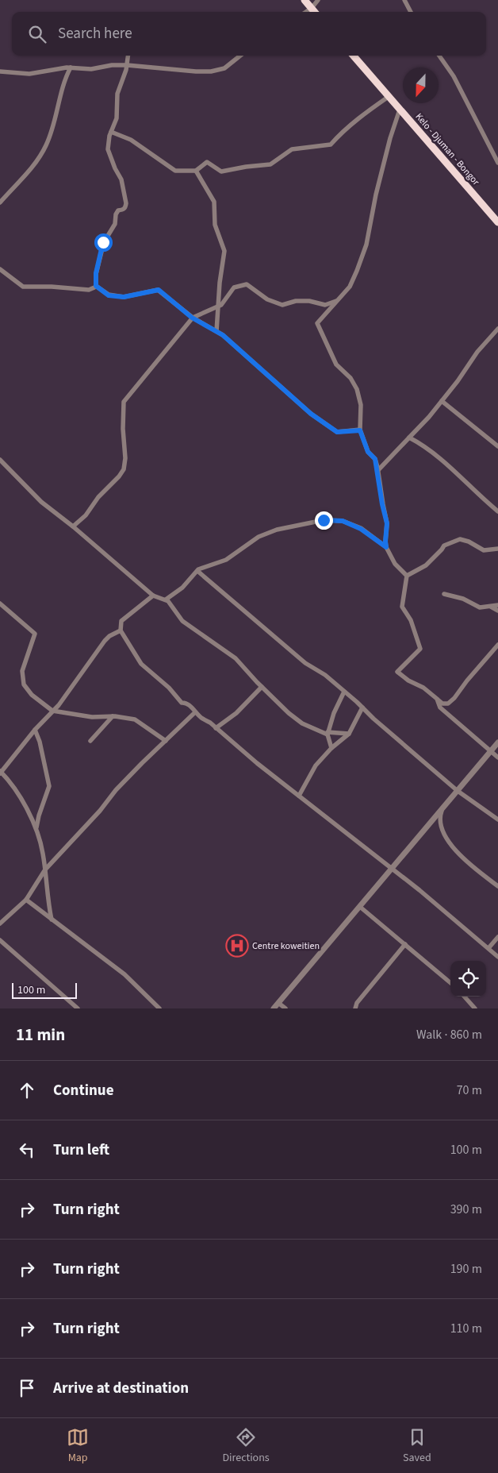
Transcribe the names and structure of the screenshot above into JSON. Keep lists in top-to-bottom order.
{
  "streets": {
    "highway": ["Kelo - Djuman - Bongor"]
  },
  "places": {
    "hospital": ["Centre koweitien"]
  },
  "scale_bar": "100 m",
  "north": "bottom",
  "page": {
    "search": "Search here",
    "scale": "100 m",
    "heading": ["11 min", "Walk · 860 m"],
    "list": [
      ["Continue", "70 m"],
      ["Turn left", "100 m"],
      ["Turn right", "390 m"],
      ["Turn right", "190 m"],
      ["Turn right", "110 m"],
      "Arrive at destination"
    ],
    "nav": ["Map", "Directions", "Saved"]
  }
}
